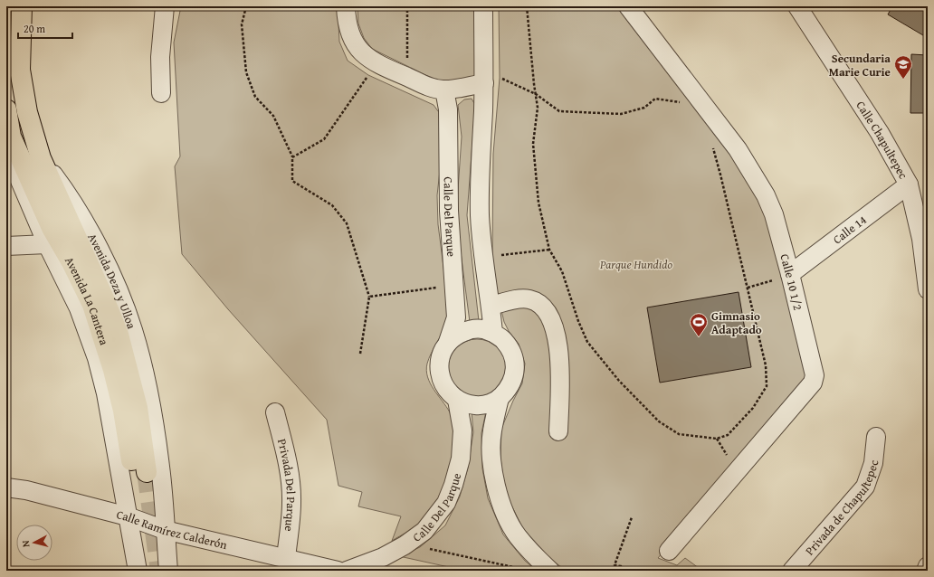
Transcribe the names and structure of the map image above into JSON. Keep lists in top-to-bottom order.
{
  "streets": {
    "main road": ["Avenida Deza y Ulloa", "Avenida La Cantera"],
    "street": [
      "Calle Chapultepec",
      "Calle Del Parque",
      "Calle 14",
      "Calle 10 1/2",
      "Privada Del Parque",
      "Privada de Chapultepec",
      "Calle Ramírez Calderón"
    ]
  },
  "crossings": [
    ["Calle Chapultepec", "Calle 14"],
    ["Calle 14", "Calle 10 1/2"],
    ["Avenida Deza y Ulloa", "Avenida La Cantera"],
    ["Avenida Deza y Ulloa", "Calle Ramírez Calderón"],
    ["Privada Del Parque", "Calle Ramírez Calderón"]
  ],
  "parks": ["Parque Hundido"],
  "places": {
    "school or university": ["Secundaria Marie Curie"],
    "sports": ["Gimnasio Adaptado"]
  },
  "scale_bar": "20 m",
  "north": "left"
}
